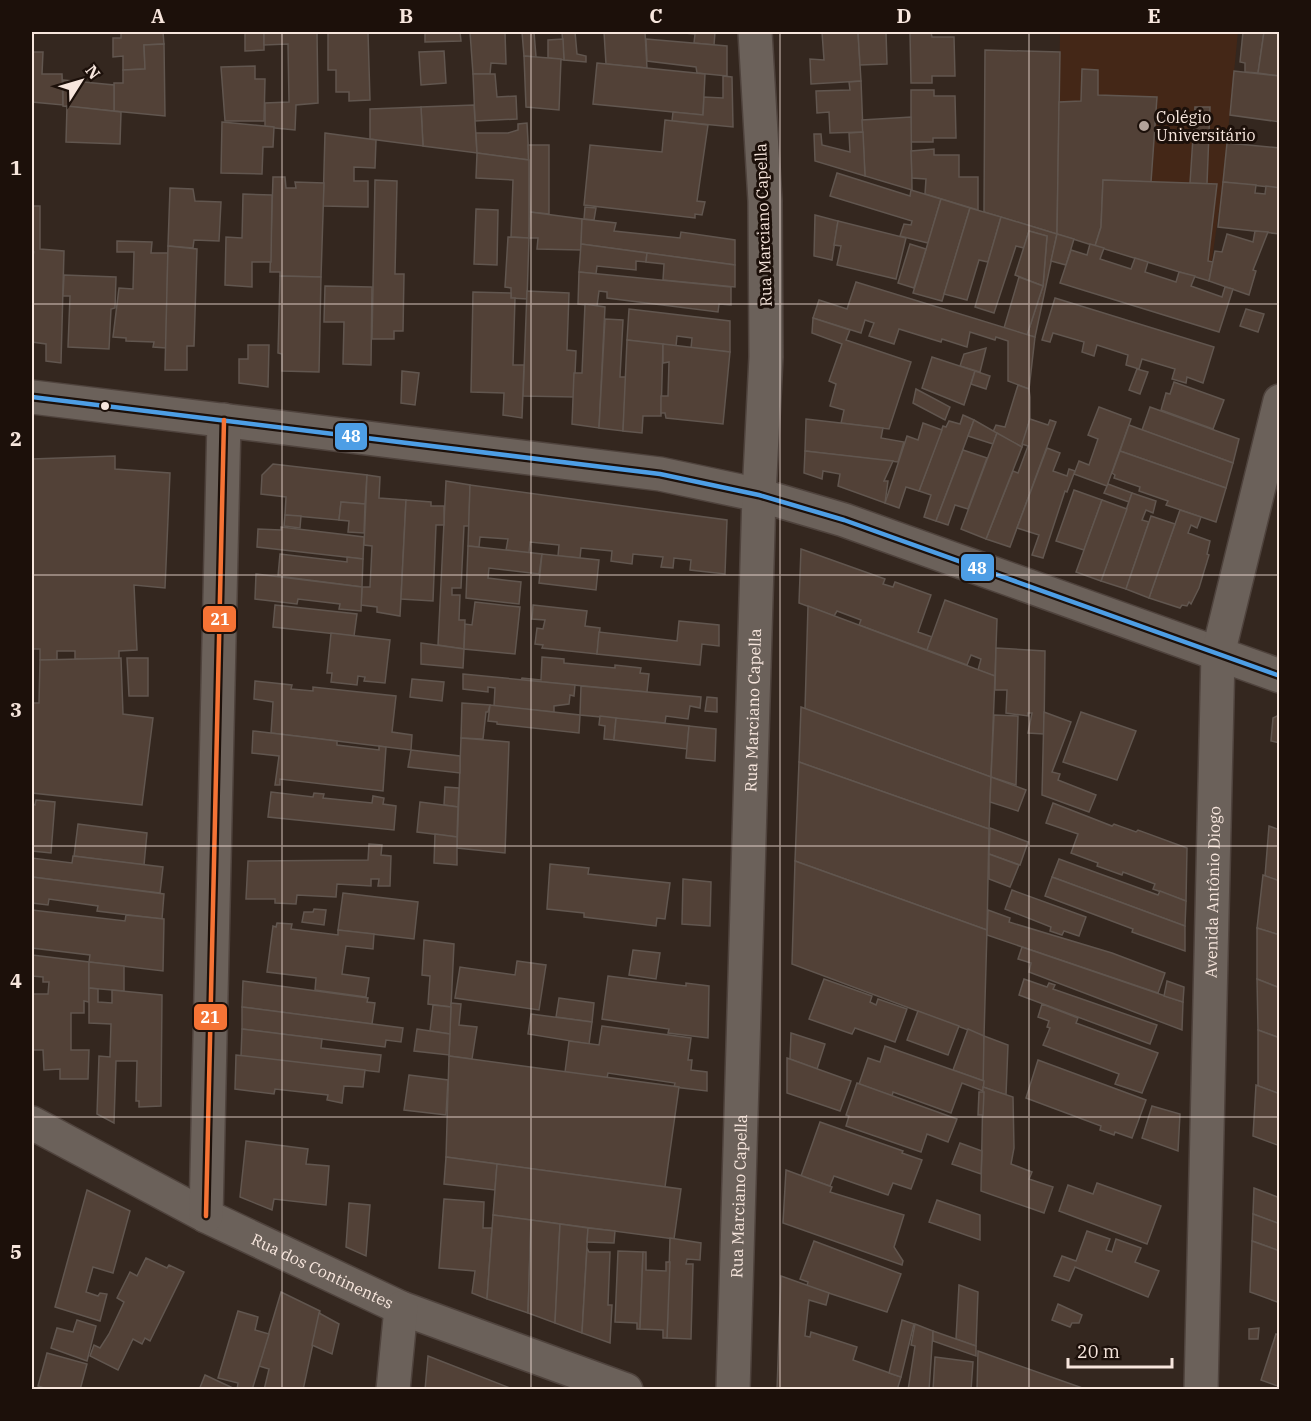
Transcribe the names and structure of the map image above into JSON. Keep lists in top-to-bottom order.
{
  "streets": {
    "street": ["Rua Marciano Capella", "Avenida Antônio Diogo", "Rua dos Continentes"]
  },
  "places": ["Colégio Universitário"],
  "lines": ["transit line 48", "transit line 21"],
  "scale_bar": "20 m",
  "north": "top right",
  "grid": {
    "columns": [
      "A",
      "B",
      "C",
      "D",
      "E"
    ],
    "rows": [
      "1",
      "2",
      "3",
      "4",
      "5"
    ]
  }
}
